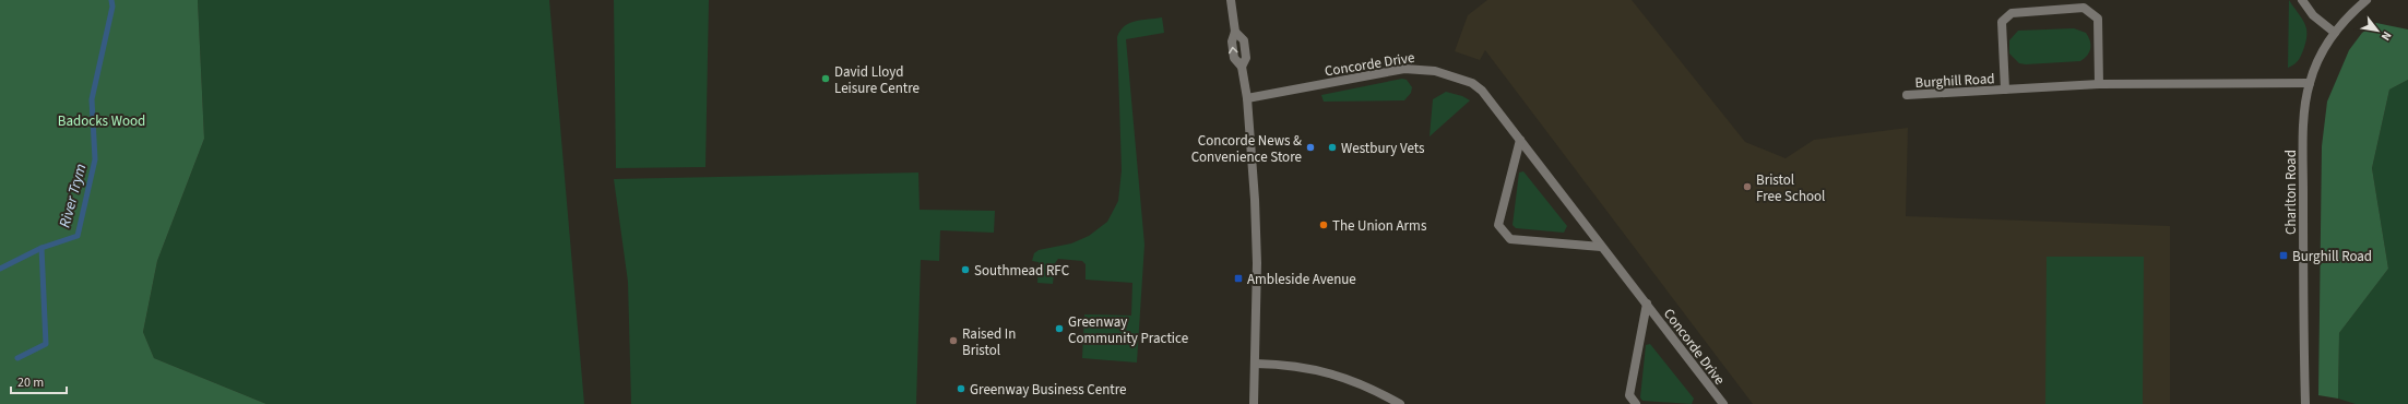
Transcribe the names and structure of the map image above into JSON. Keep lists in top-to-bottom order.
{
  "streets": {
    "street": ["Concorde Drive", "Burghill Road", "Charlton Road"]
  },
  "crossings": [
    ["Burghill Road", "Charlton Road"]
  ],
  "water": ["River Trym"],
  "parks": ["Badocks Wood"],
  "places": {
    "other": [
      "David Lloyd Leisure Centre",
      "Concorde News & Convenience Store",
      "Westbury Vets",
      "Bristol Free School",
      "The Union Arms",
      "Southmead RFC",
      "Greenway Community Practice",
      "Raised In Bristol",
      "Greenway Business Centre"
    ],
    "transit": ["Burghill Road", "Ambleside Avenue"]
  },
  "scale_bar": "20 m",
  "north": "bottom right"
}
